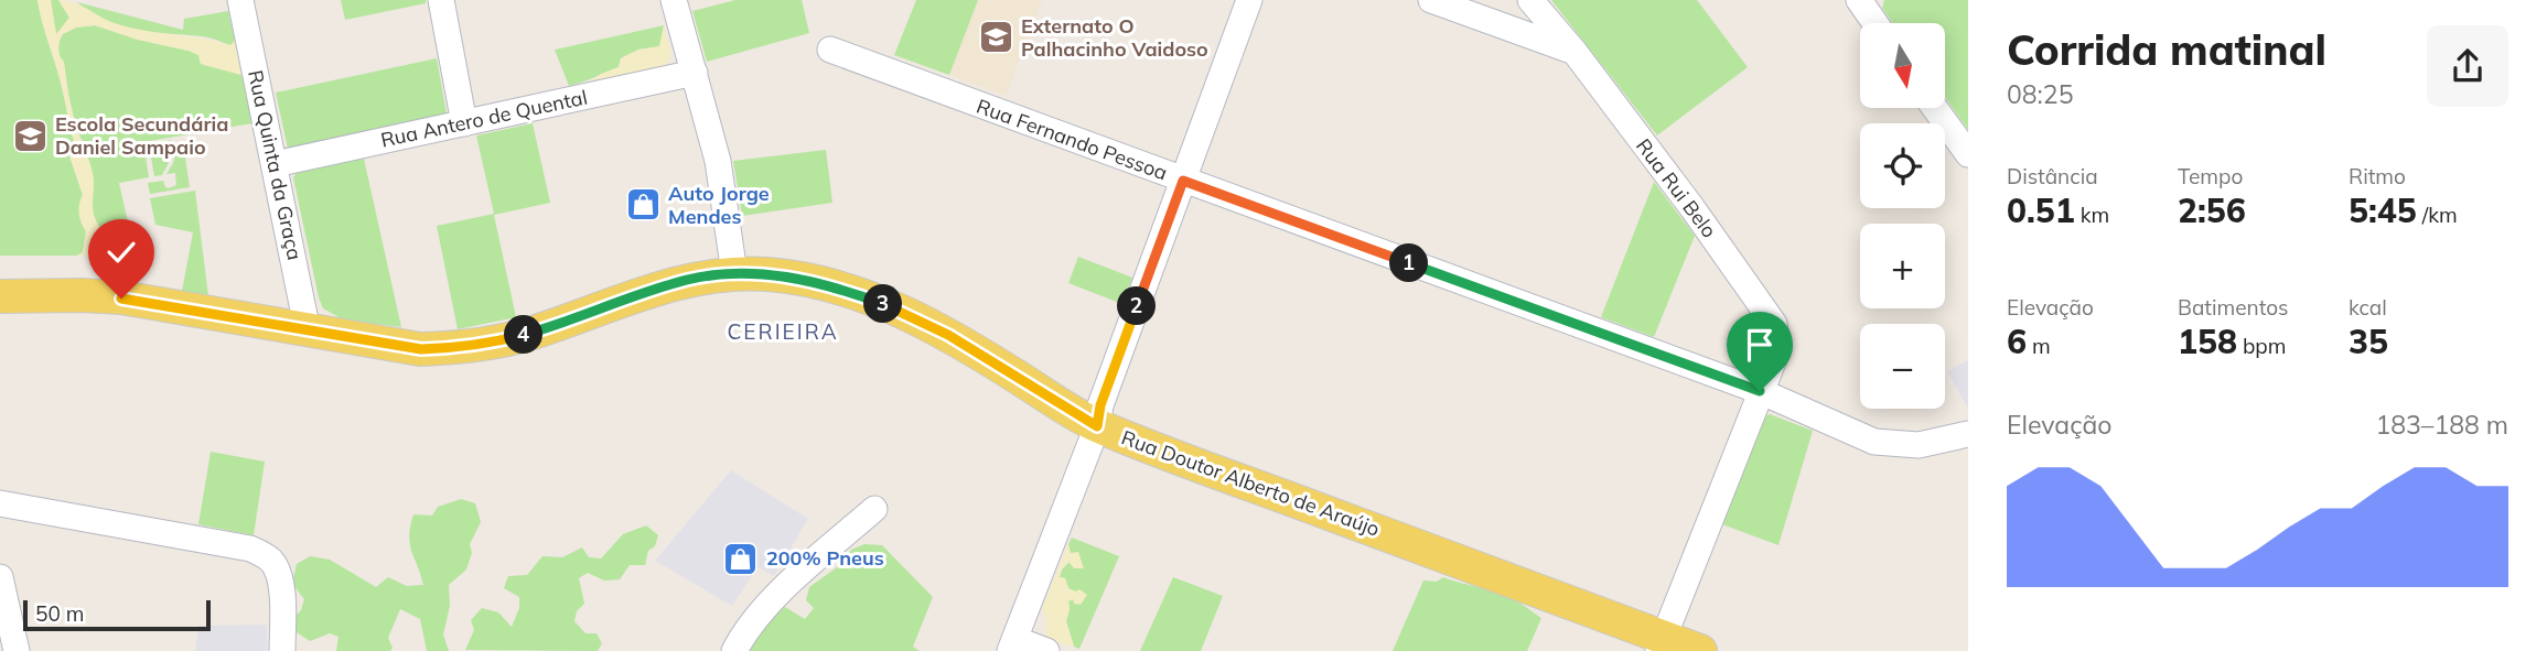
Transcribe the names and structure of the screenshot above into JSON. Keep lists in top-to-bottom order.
{
  "streets": {
    "main road": ["Rua Doutor Alberto de Araújo"],
    "street": [
      "Rua Antero de Quental",
      "Rua Fernando Pessoa",
      "Rua Quinta da Graça",
      "Rua Rui Belo"
    ]
  },
  "crossings": [
    ["Rua Antero de Quental", "Rua Quinta da Graça"],
    ["Rua Fernando Pessoa", "Rua Rui Belo"],
    ["Rua Quinta da Graça", "Rua Doutor Alberto de Araújo"],
    ["Rua Rui Belo", "Rua Doutor Alberto de Araújo"]
  ],
  "districts": ["CERIEIRA"],
  "places": {
    "school or university": ["Externato O Palhacinho Vaidoso", "Escola Secundária Daniel Sampaio"],
    "shop": ["Auto Jorge Mendes", "200% Pneus"]
  },
  "scale_bar": "50 m",
  "north": "bottom",
  "page": {
    "heading": ["Corrida matinal", "08:25"],
    "map_buttons": ["+", "−"],
    "stats": [
      ["Distância", "0.51 km"],
      ["Tempo", "2:56"],
      ["Ritmo", "5:45 /km"],
      ["Elevação", "6 m"],
      ["Batimentos", "158 bpm"],
      ["kcal", "35"]
    ],
    "pins": [
      "1",
      "3",
      "2",
      "4"
    ],
    "chart": ["Elevação", "183–188 m"],
    "scale": "50 m"
  }
}
